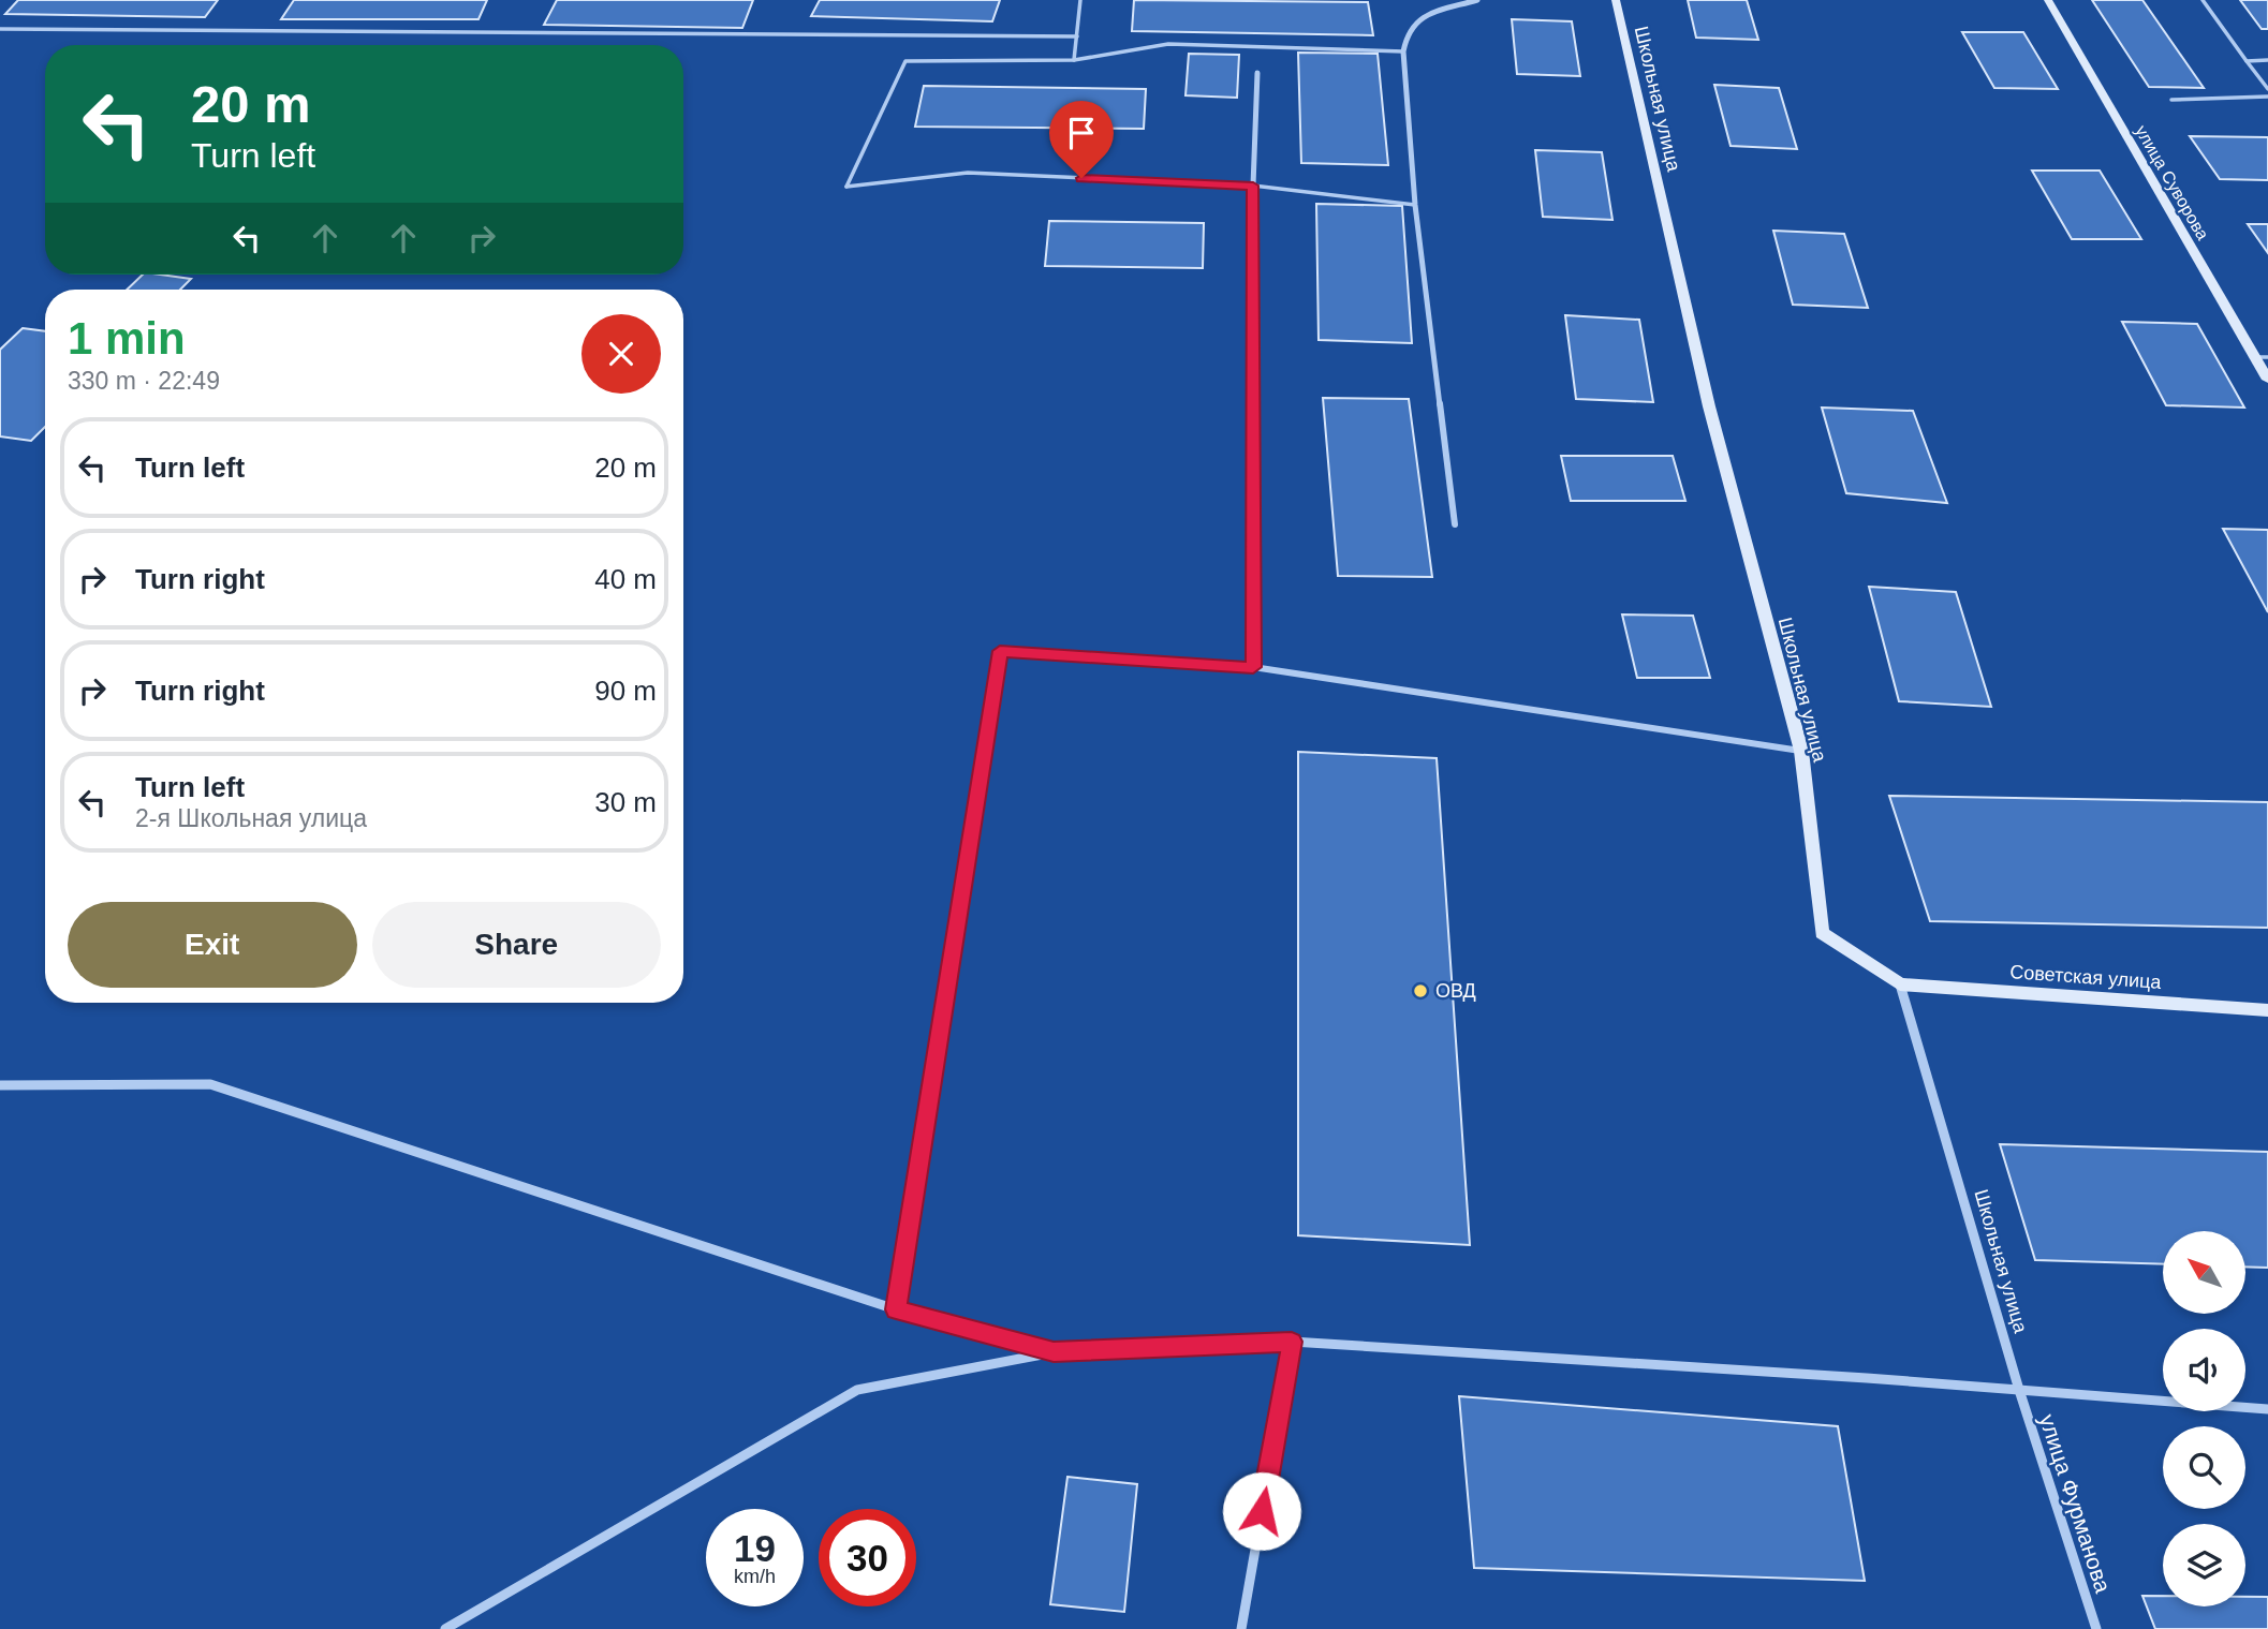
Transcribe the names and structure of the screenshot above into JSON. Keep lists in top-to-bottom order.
{
  "streets": {
    "street": [
      "Школьная улица",
      "улица Суворова",
      "Советская улица",
      "улица Фурманова"
    ]
  },
  "crossings": [
    ["Школьная улица", "Советская улица"],
    ["Школьная улица", "улица Фурманова"]
  ],
  "places": ["ОВД"],
  "north": "top left",
  "page": {
    "turn": ["20 m", "Turn left"],
    "heading": ["1 min", "330 m · 22:49"],
    "list": [
      {
        "name": "Turn left",
        "value": "20 m"
      },
      {
        "name": "Turn right",
        "value": "40 m"
      },
      {
        "name": "Turn right",
        "value": "90 m"
      },
      {
        "name": "Turn left",
        "note": "2-я Школьная улица",
        "value": "30 m"
      }
    ],
    "buttons": ["Exit", "Share"],
    "speed": "19 km/h",
    "limit": "30"
  }
}
